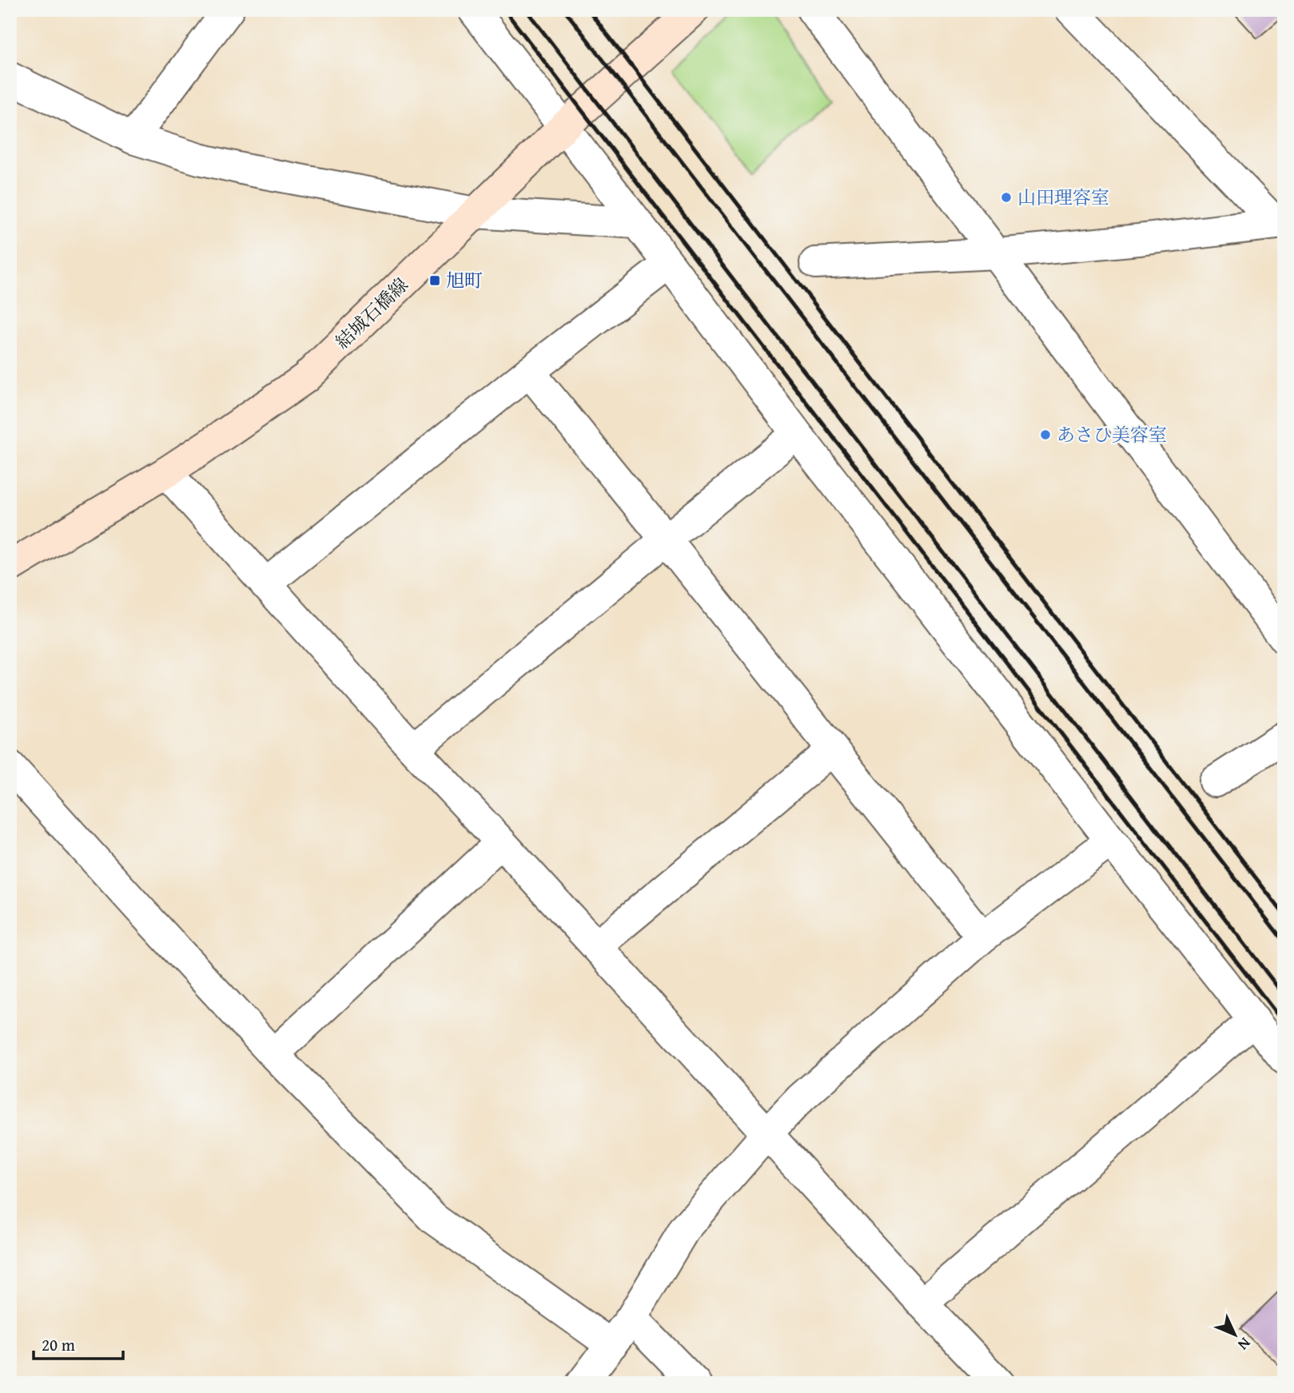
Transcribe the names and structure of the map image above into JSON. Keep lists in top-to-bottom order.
{
  "streets": {
    "main road": ["結城石橋線"]
  },
  "places": {
    "other": ["山田理容室", "あさひ美容室"],
    "transit": ["旭町"]
  },
  "scale_bar": "20 m",
  "north": "bottom right"
}
